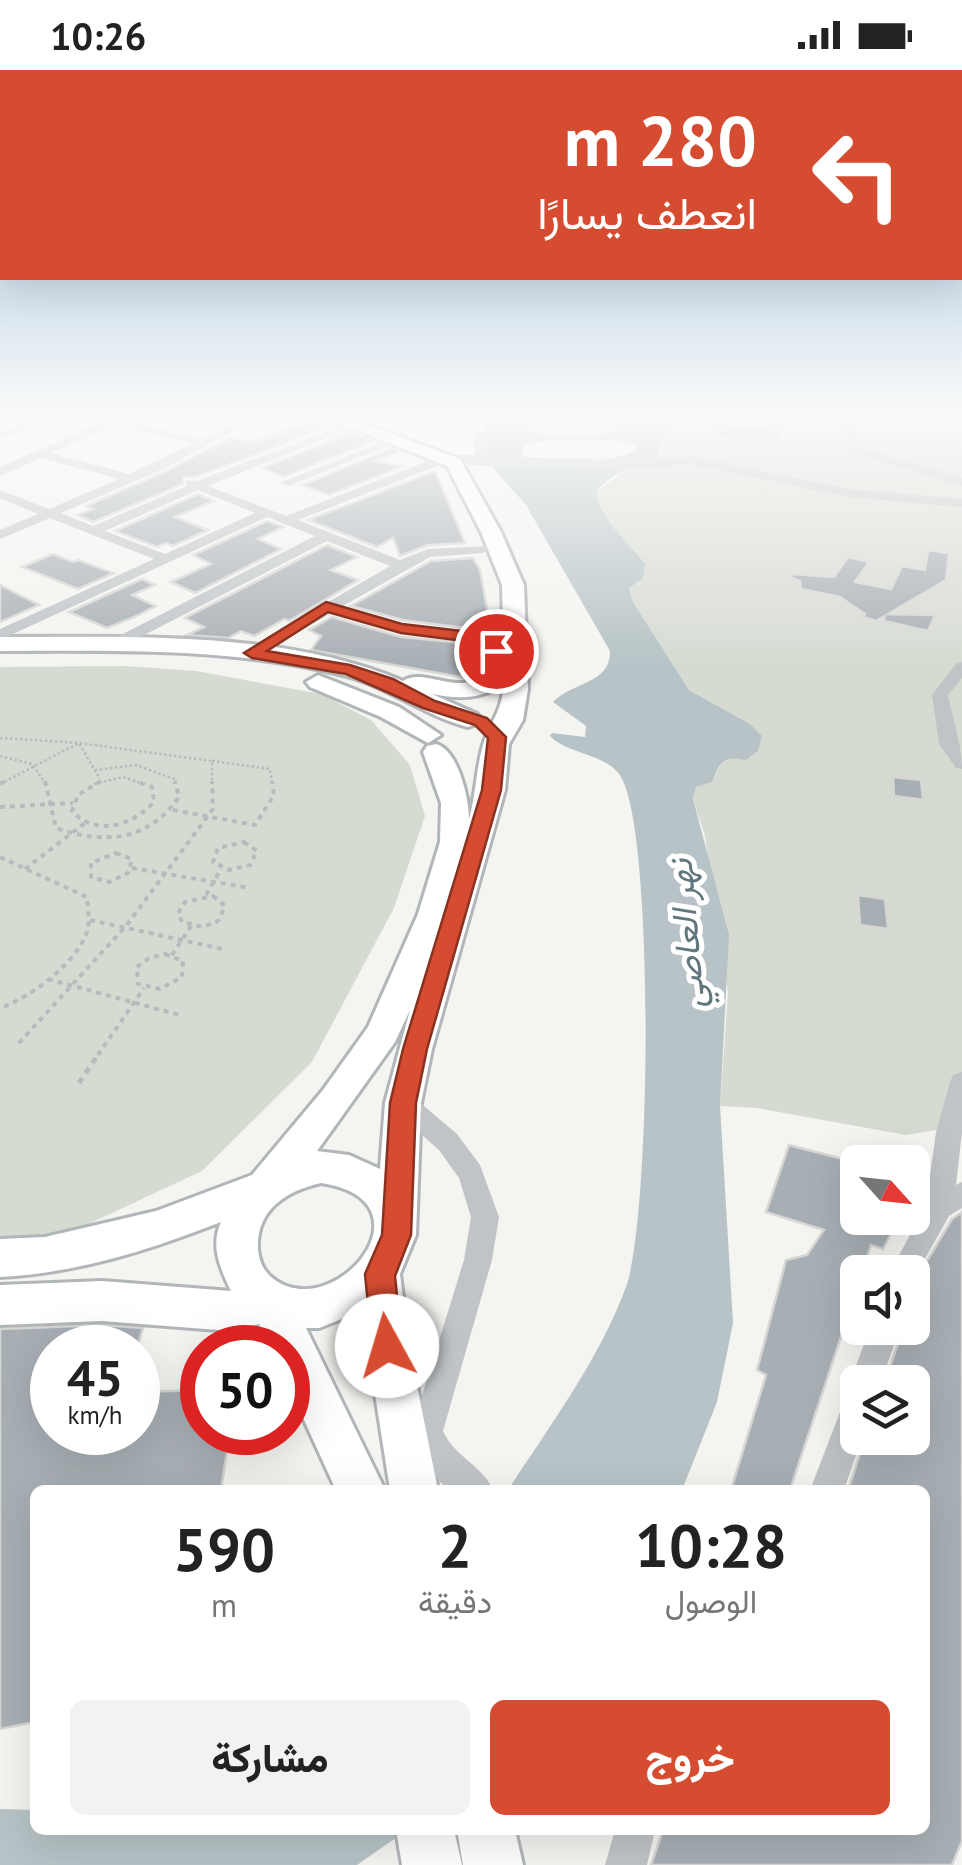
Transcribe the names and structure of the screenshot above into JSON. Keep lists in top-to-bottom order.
{
  "water": ["نهر العاصي"],
  "north": "bottom right",
  "page": {
    "status": "10:26",
    "turn": ["280 m", "انعطف يسارًا"],
    "speed": "45 km/h",
    "limit": "50",
    "eta": [
      "10:28",
      "الوصول",
      "2",
      "دقيقة",
      "590",
      "m"
    ],
    "buttons": ["خروج", "مشاركة"]
  }
}
